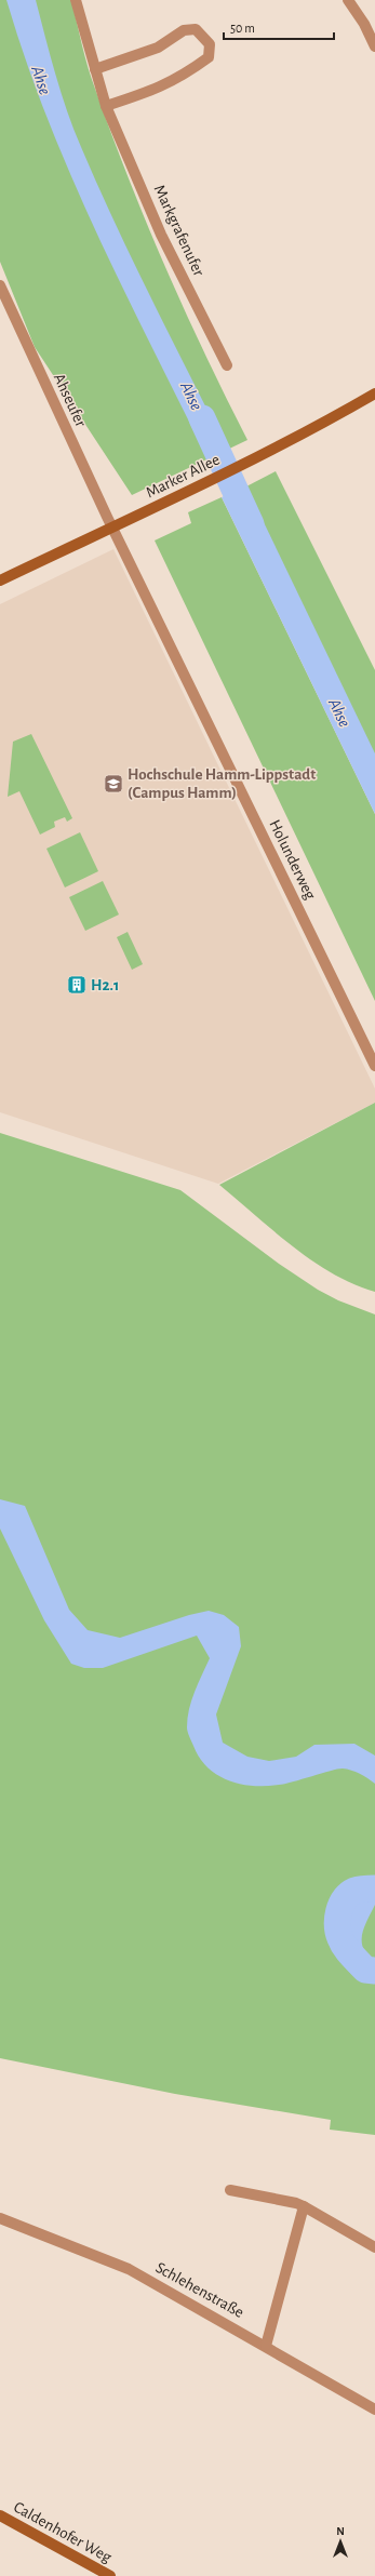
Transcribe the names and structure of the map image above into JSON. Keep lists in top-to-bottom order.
{
  "streets": {
    "street": [
      "Markgrafenufer",
      "Ahseufer",
      "Marker Allee",
      "Holunderweg",
      "Schlehenstraße",
      "Caldenhofer Weg"
    ]
  },
  "crossings": [
    ["Ahseufer", "Marker Allee"],
    ["Ahseufer", "Holunderweg"],
    ["Marker Allee", "Holunderweg"]
  ],
  "water": ["Ahse"],
  "places": {
    "school or university": ["Hochschule Hamm-Lippstadt (Campus Hamm)"],
    "building": ["H2.1"]
  },
  "scale_bar": "50 m",
  "north": "top"
}
